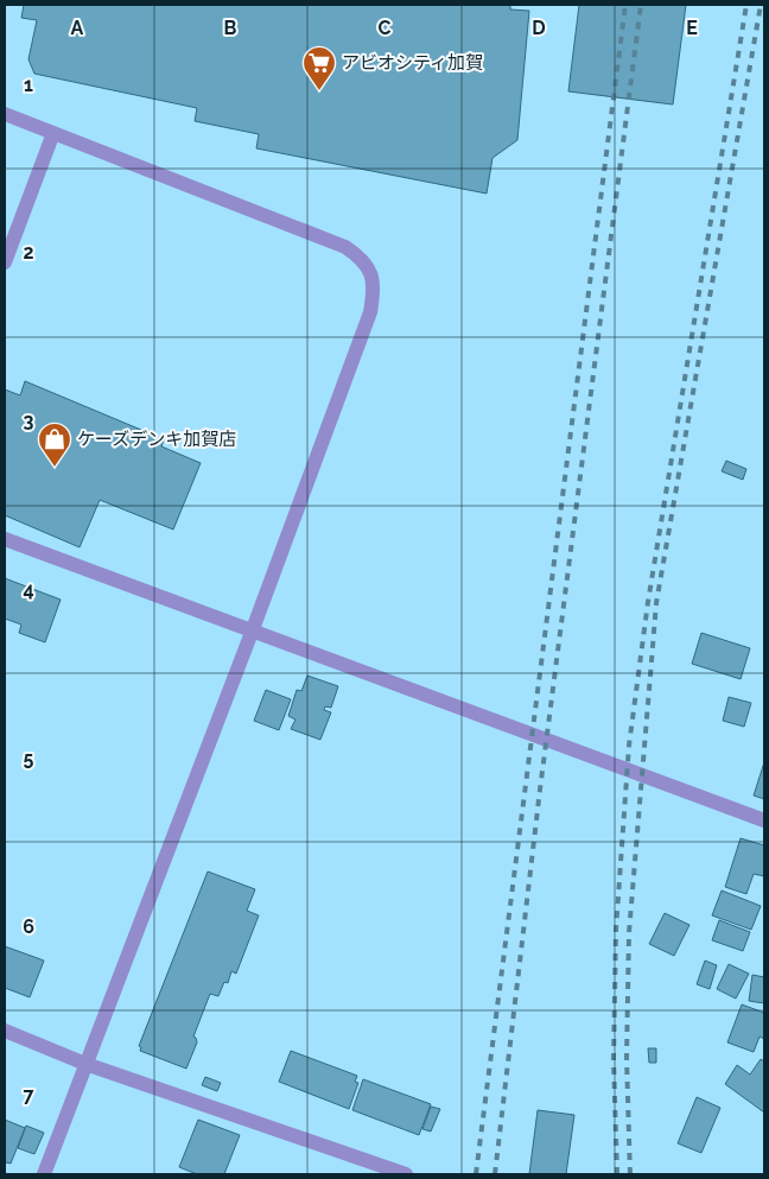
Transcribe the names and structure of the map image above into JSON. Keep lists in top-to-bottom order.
{
  "places": {
    "supermarket": ["アビオシティ加賀"],
    "shop": ["ケーズデンキ加賀店"]
  },
  "grid": {
    "columns": [
      "A",
      "B",
      "C",
      "D",
      "E"
    ],
    "rows": [
      "1",
      "2",
      "3",
      "4",
      "5",
      "6",
      "7"
    ]
  }
}
